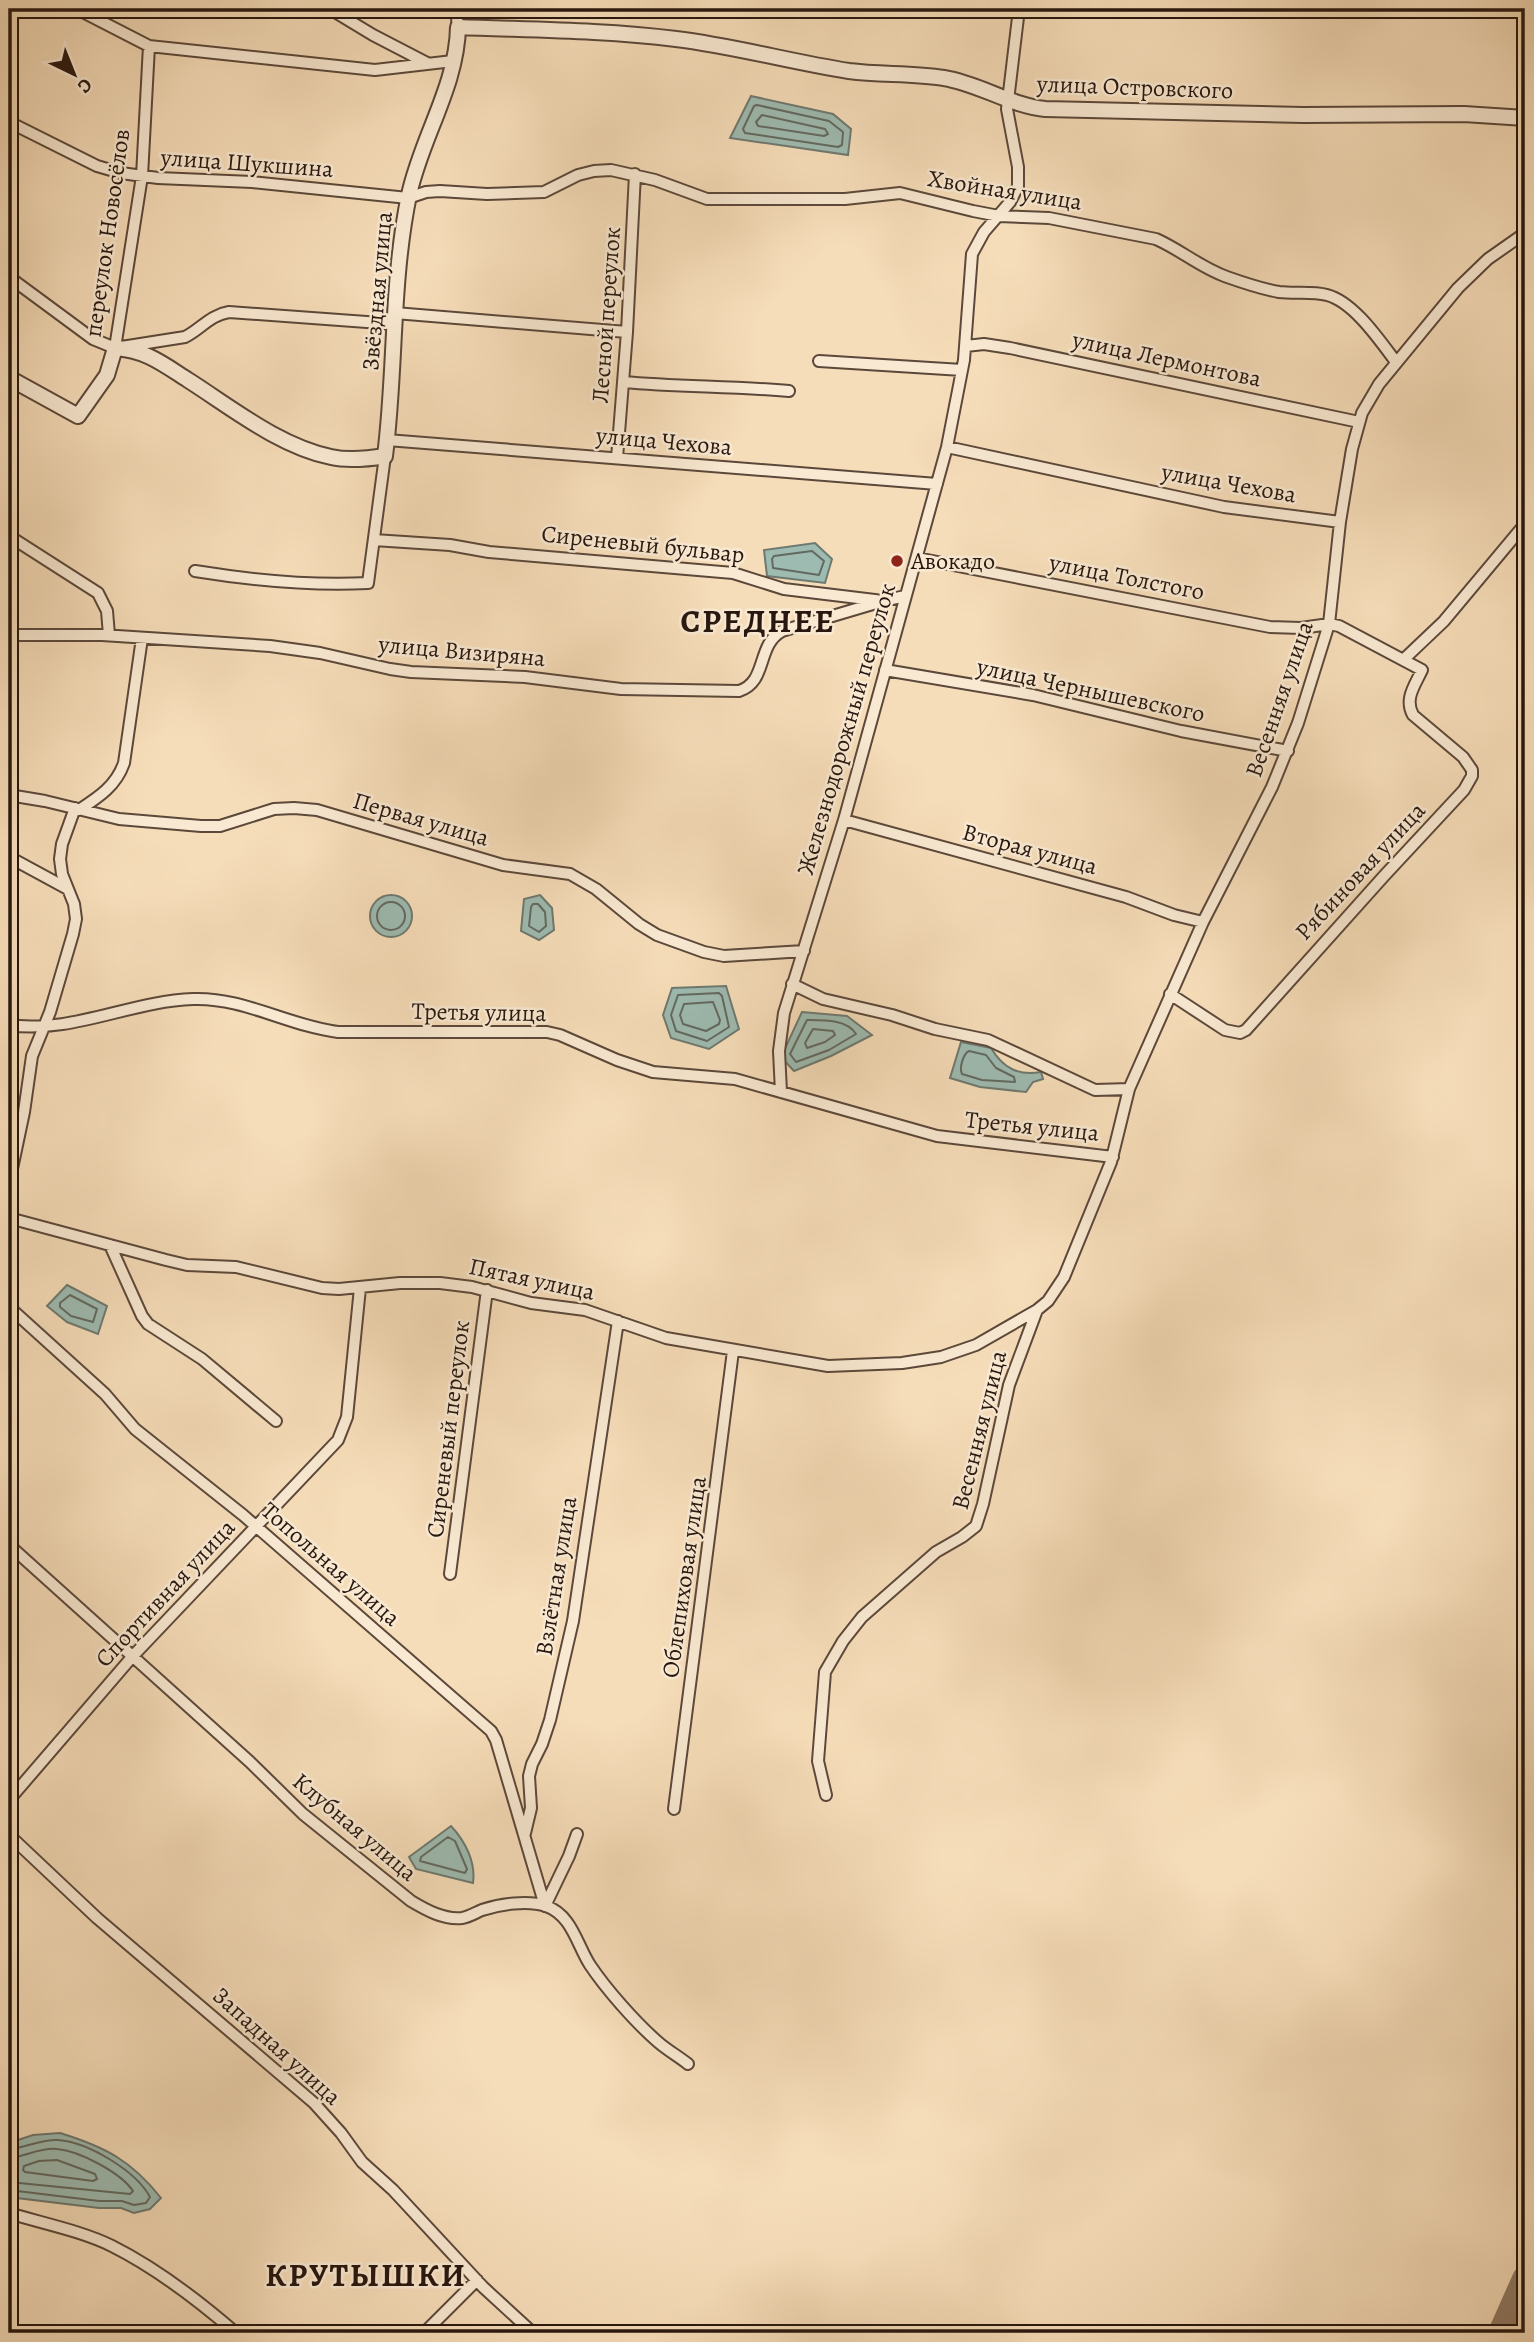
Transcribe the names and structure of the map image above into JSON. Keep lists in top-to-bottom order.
{
  "streets": {
    "street": [
      "улица Островского",
      "улица Шукшина",
      "Хвойная улица",
      "переулок Новосёлов",
      "Звёздная улица",
      "Лесной переулок",
      "улица Лермонтова",
      "улица Чехова",
      "Сиреневый бульвар",
      "улица Толстого",
      "улица Визиряна",
      "улица Чернышевского",
      "Весенняя улица",
      "Железнодорожный переулок",
      "Первая улица",
      "Вторая улица",
      "Рябиновая улица",
      "Третья улица",
      "Пятая улица",
      "Сиреневый переулок",
      "Топольная улица",
      "Взлётная улица",
      "Облепиховая улица",
      "Спортивная улица",
      "Клубная улица",
      "Западная улица"
    ]
  },
  "crossings": [
    ["улица Островского", "Звёздная улица"],
    ["улица Островского", "Железнодорожный переулок"],
    ["улица Шукшина", "Хвойная улица"],
    ["улица Шукшина", "переулок Новосёлов"],
    ["улица Шукшина", "Звёздная улица"],
    ["Хвойная улица", "Звёздная улица"],
    ["Хвойная улица", "Лесной переулок"],
    ["Хвойная улица", "Весенняя улица"],
    ["Хвойная улица", "Железнодорожный переулок"],
    ["Звёздная улица", "улица Чехова"],
    ["Звёздная улица", "Сиреневый бульвар"],
    ["Лесной переулок", "улица Чехова"],
    ["улица Лермонтова", "Весенняя улица"],
    ["улица Лермонтова", "Железнодорожный переулок"],
    ["улица Чехова", "Весенняя улица"],
    ["улица Чехова", "Железнодорожный переулок"],
    ["Сиреневый бульвар", "улица Визиряна"],
    ["Сиреневый бульвар", "Железнодорожный переулок"],
    ["улица Толстого", "Весенняя улица"],
    ["улица Толстого", "Железнодорожный переулок"],
    ["улица Чернышевского", "Весенняя улица"],
    ["улица Чернышевского", "Железнодорожный переулок"],
    ["Весенняя улица", "Вторая улица"],
    ["Весенняя улица", "Рябиновая улица"],
    ["Весенняя улица", "Третья улица"],
    ["Весенняя улица", "Пятая улица"],
    ["Железнодорожный переулок", "Первая улица"],
    ["Железнодорожный переулок", "Вторая улица"],
    ["Железнодорожный переулок", "Третья улица"],
    ["Пятая улица", "Сиреневый переулок"],
    ["Пятая улица", "Взлётная улица"],
    ["Пятая улица", "Облепиховая улица"],
    ["Пятая улица", "Спортивная улица"],
    ["Топольная улица", "Взлётная улица"],
    ["Топольная улица", "Спортивная улица"],
    ["Топольная улица", "Клубная улица"],
    ["Спортивная улица", "Клубная улица"]
  ],
  "districts": ["СРЕДНЕЕ", "КРУТЫШКИ"],
  "places": ["Авокадо"],
  "north": "bottom right"
}
